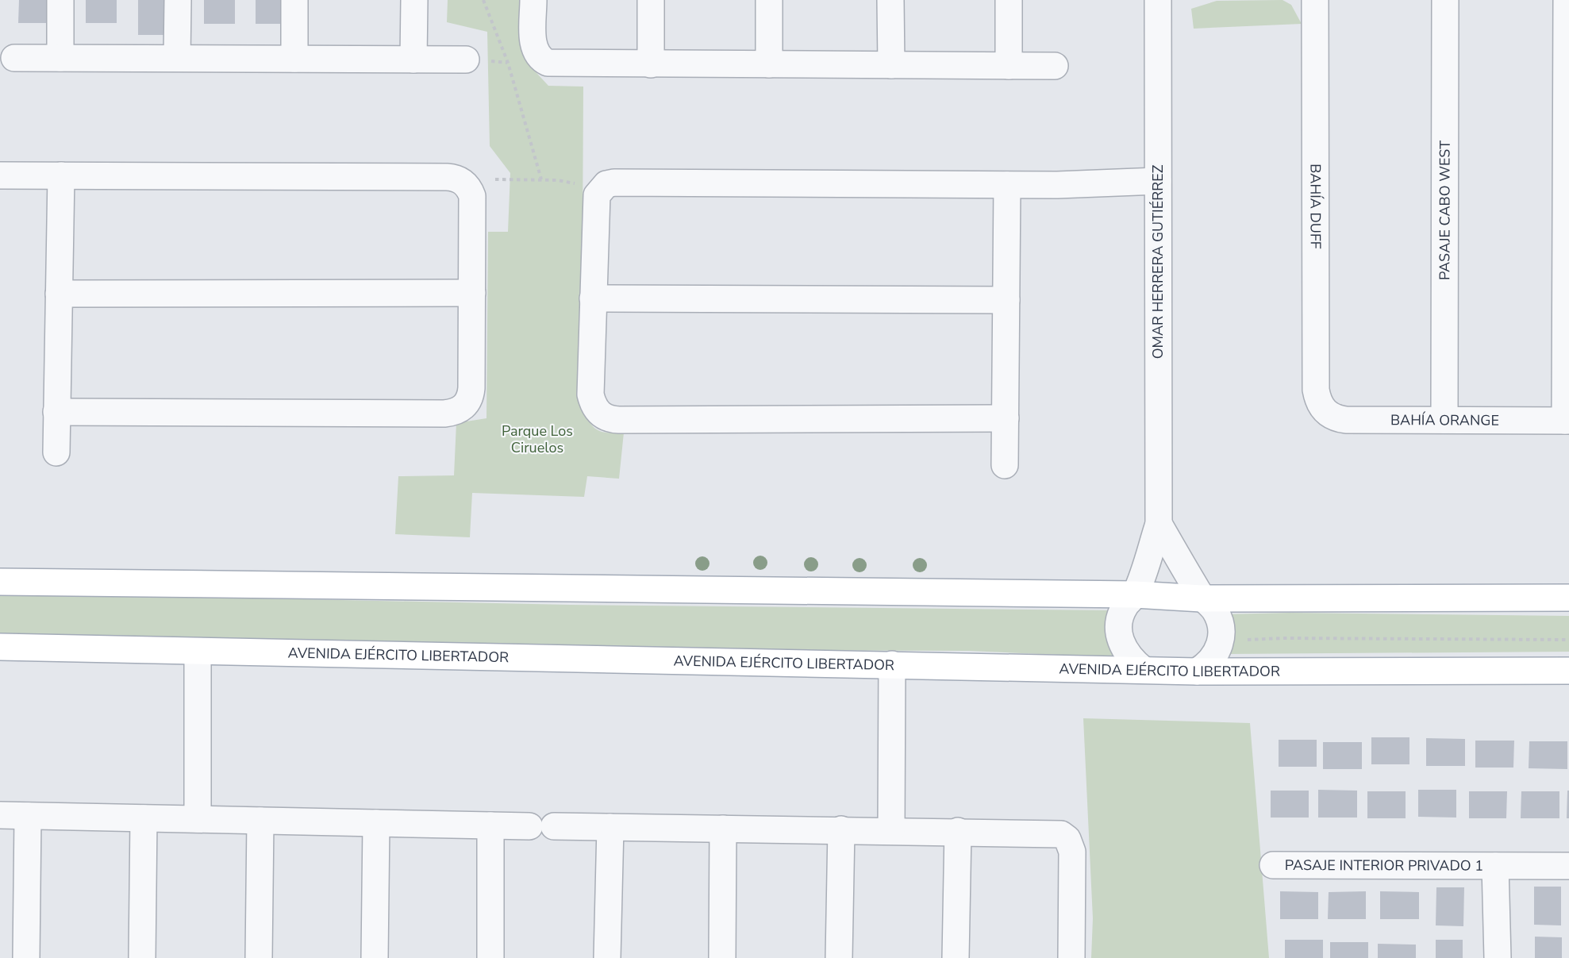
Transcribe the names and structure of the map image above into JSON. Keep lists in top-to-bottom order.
{
  "streets": {
    "main road": ["AVENIDA EJÉRCITO LIBERTADOR"],
    "street": [
      "BAHÍA DUFF",
      "PASAJE CABO WEST",
      "OMAR HERRERA GUTIÉRREZ",
      "BAHÍA ORANGE",
      "PASAJE INTERIOR PRIVADO 1"
    ]
  },
  "crossings": [
    ["BAHÍA DUFF", "BAHÍA ORANGE"],
    ["PASAJE CABO WEST", "BAHÍA ORANGE"],
    ["OMAR HERRERA GUTIÉRREZ", "AVENIDA EJÉRCITO LIBERTADOR"]
  ],
  "parks": ["Parque Los Ciruelos"]
}
